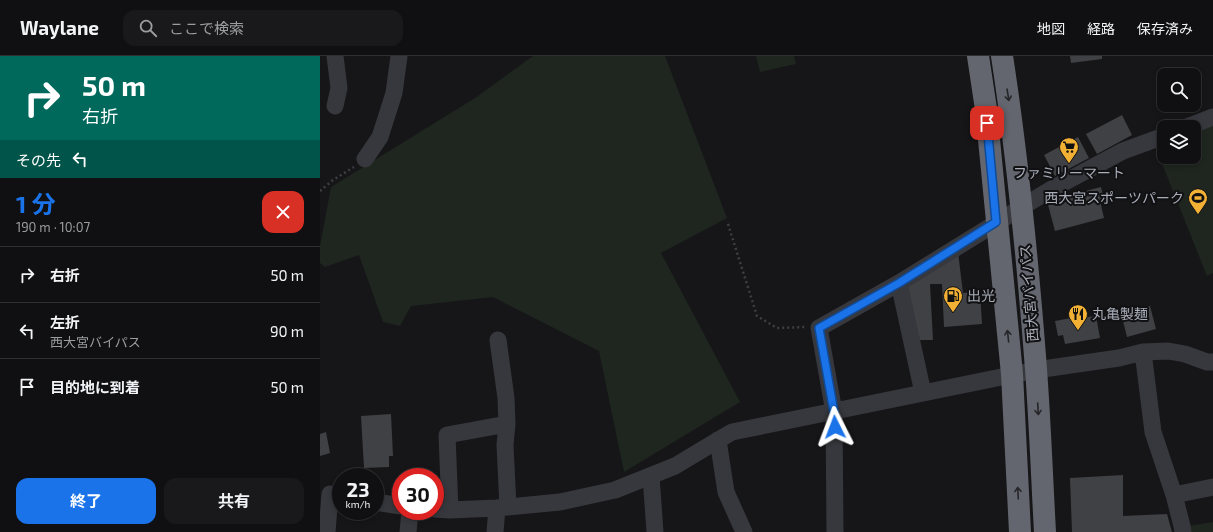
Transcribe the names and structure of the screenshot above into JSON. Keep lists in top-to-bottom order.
{
  "streets": {
    "highway": ["西大宮バイパス"]
  },
  "places": {
    "supermarket": ["ファミリーマート"],
    "sports": ["西大宮スポーツパーク"],
    "fuel station": ["出光"],
    "restaurant": ["丸亀製麺"]
  },
  "page": {
    "header": "Waylane",
    "search": "ここで検索",
    "nav": ["地図", "経路", "保存済み"],
    "turn": ["50 m", "右折"],
    "then": "その先",
    "heading": ["1 分", "190 m · 10:07"],
    "list": [
      {
        "name": "右折",
        "value": "50 m"
      },
      {
        "name": "左折",
        "note": "西大宮バイパス",
        "value": "90 m"
      },
      {
        "name": "目的地に到着",
        "value": "50 m"
      }
    ],
    "speed": "23 km/h",
    "limit": "30",
    "buttons": ["終了", "共有"]
  }
}
